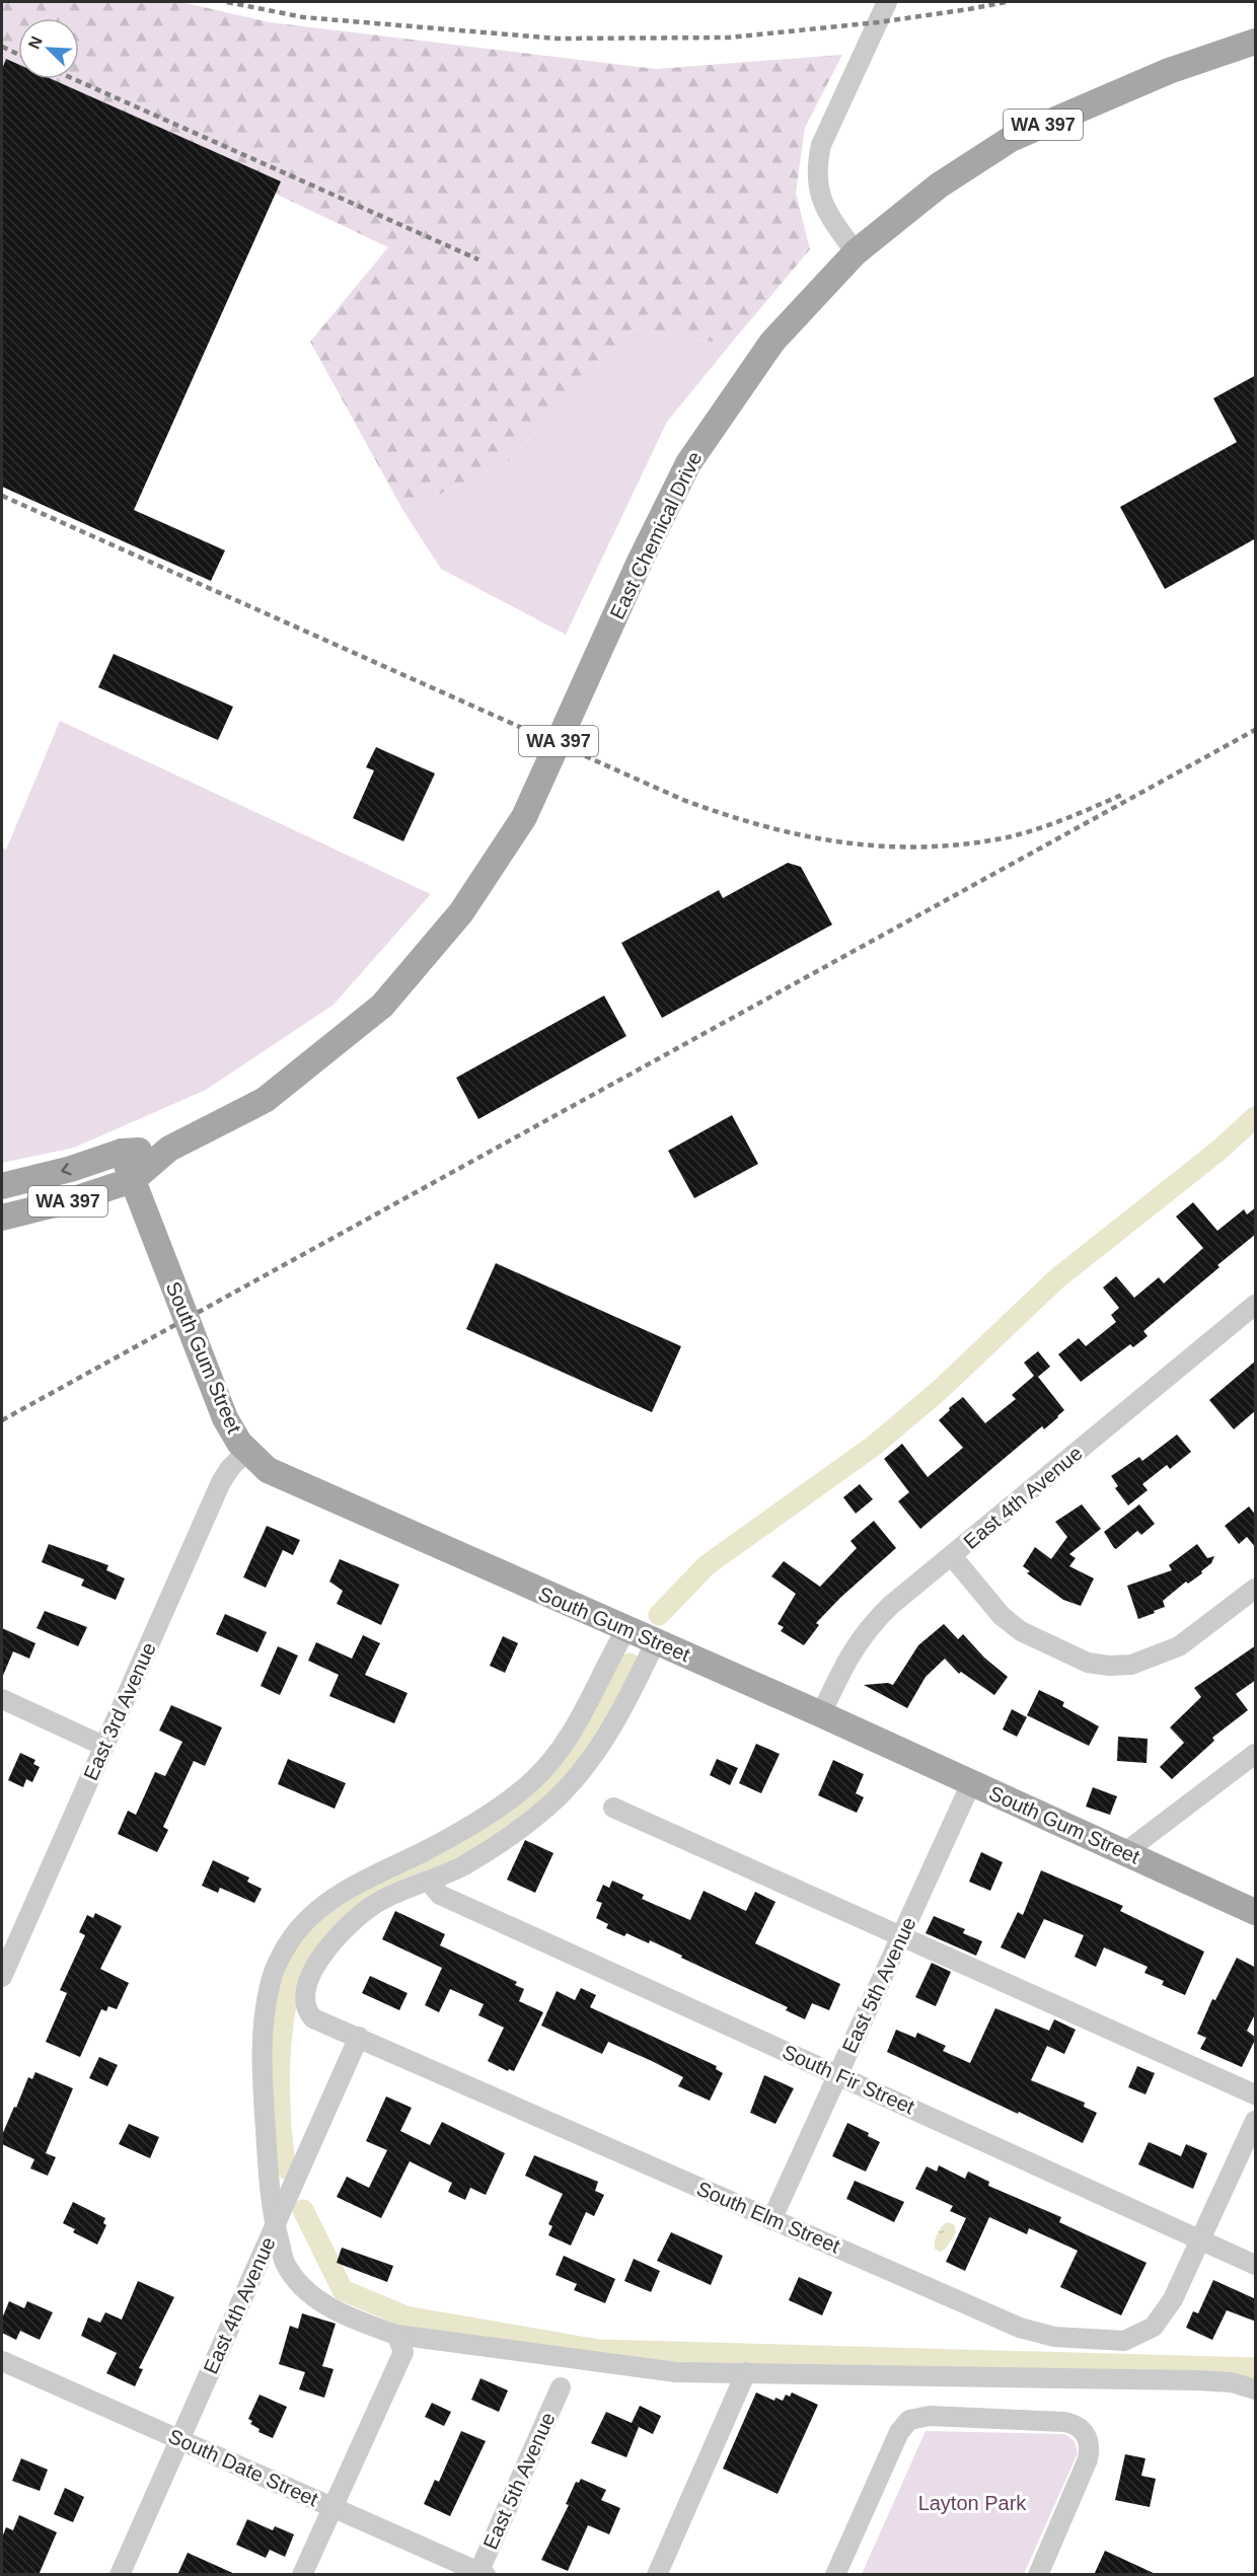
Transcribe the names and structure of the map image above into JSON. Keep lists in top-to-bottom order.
{
  "streets": {
    "main road": ["WA 397", "East Chemical Drive", "South Gum Street"],
    "street": [
      "East 4th Avenue",
      "East 3rd Avenue",
      "East 5th Avenue",
      "South Fir Street",
      "South Elm Street",
      "South Date Street"
    ]
  },
  "crossings": [
    ["WA 397", "East Chemical Drive"],
    ["WA 397", "South Gum Street"],
    ["East Chemical Drive", "South Gum Street"],
    ["South Gum Street", "East 4th Avenue"],
    ["South Gum Street", "East 3rd Avenue"],
    ["South Gum Street", "East 5th Avenue"],
    ["East 4th Avenue", "South Elm Street"],
    ["East 4th Avenue", "South Date Street"],
    ["East 5th Avenue", "South Fir Street"],
    ["East 5th Avenue", "South Elm Street"],
    ["East 5th Avenue", "South Date Street"],
    ["South Fir Street", "South Elm Street"]
  ],
  "parks": ["Layton Park"],
  "north": "top left"
}
